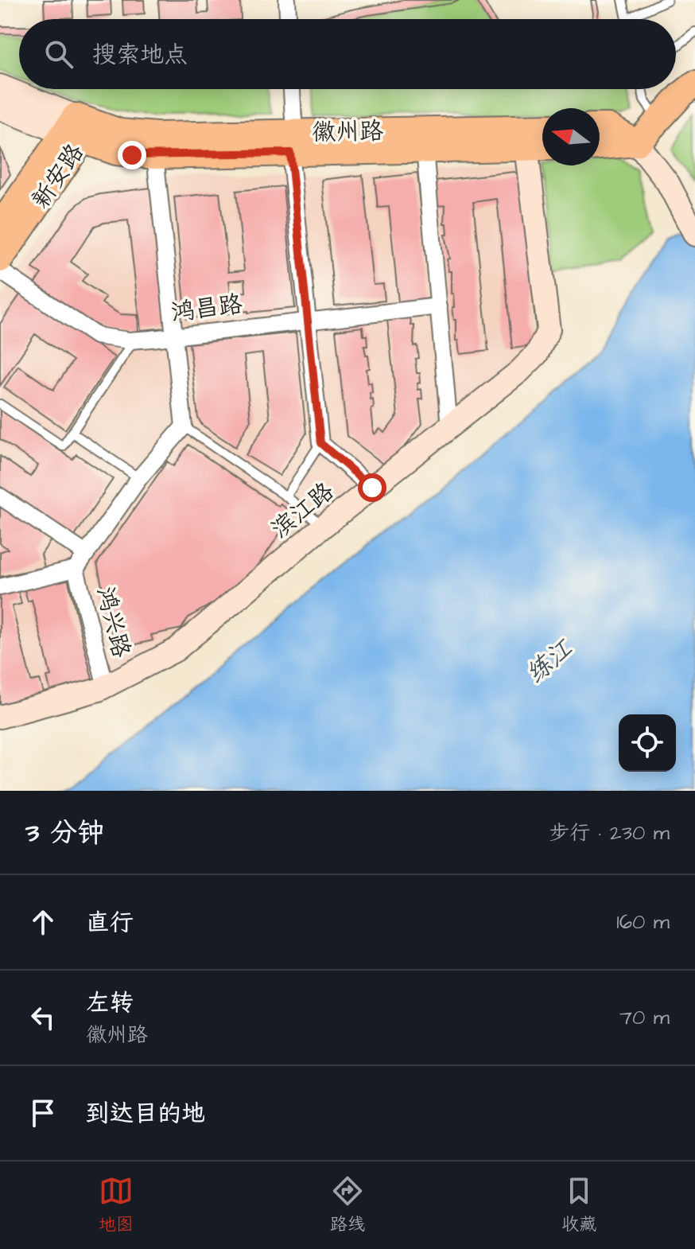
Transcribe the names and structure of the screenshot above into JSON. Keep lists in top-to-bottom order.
{
  "streets": {
    "main road": ["徽州路", "新安路"],
    "street": ["鸿昌路", "滨江路", "鸿兴路"]
  },
  "crossings": [
    ["徽州路", "新安路"],
    ["徽州路", "滨江路"],
    ["滨江路", "鸿兴路"]
  ],
  "water": ["练江"],
  "north": "left",
  "page": {
    "search": "搜索地点",
    "heading": ["3 分钟", "步行 · 230 m"],
    "list": [
      ["直行", "160 m"],
      ["左转", "徽州路", "70 m"],
      "到达目的地"
    ],
    "nav": ["地图", "路线", "收藏"]
  }
}
